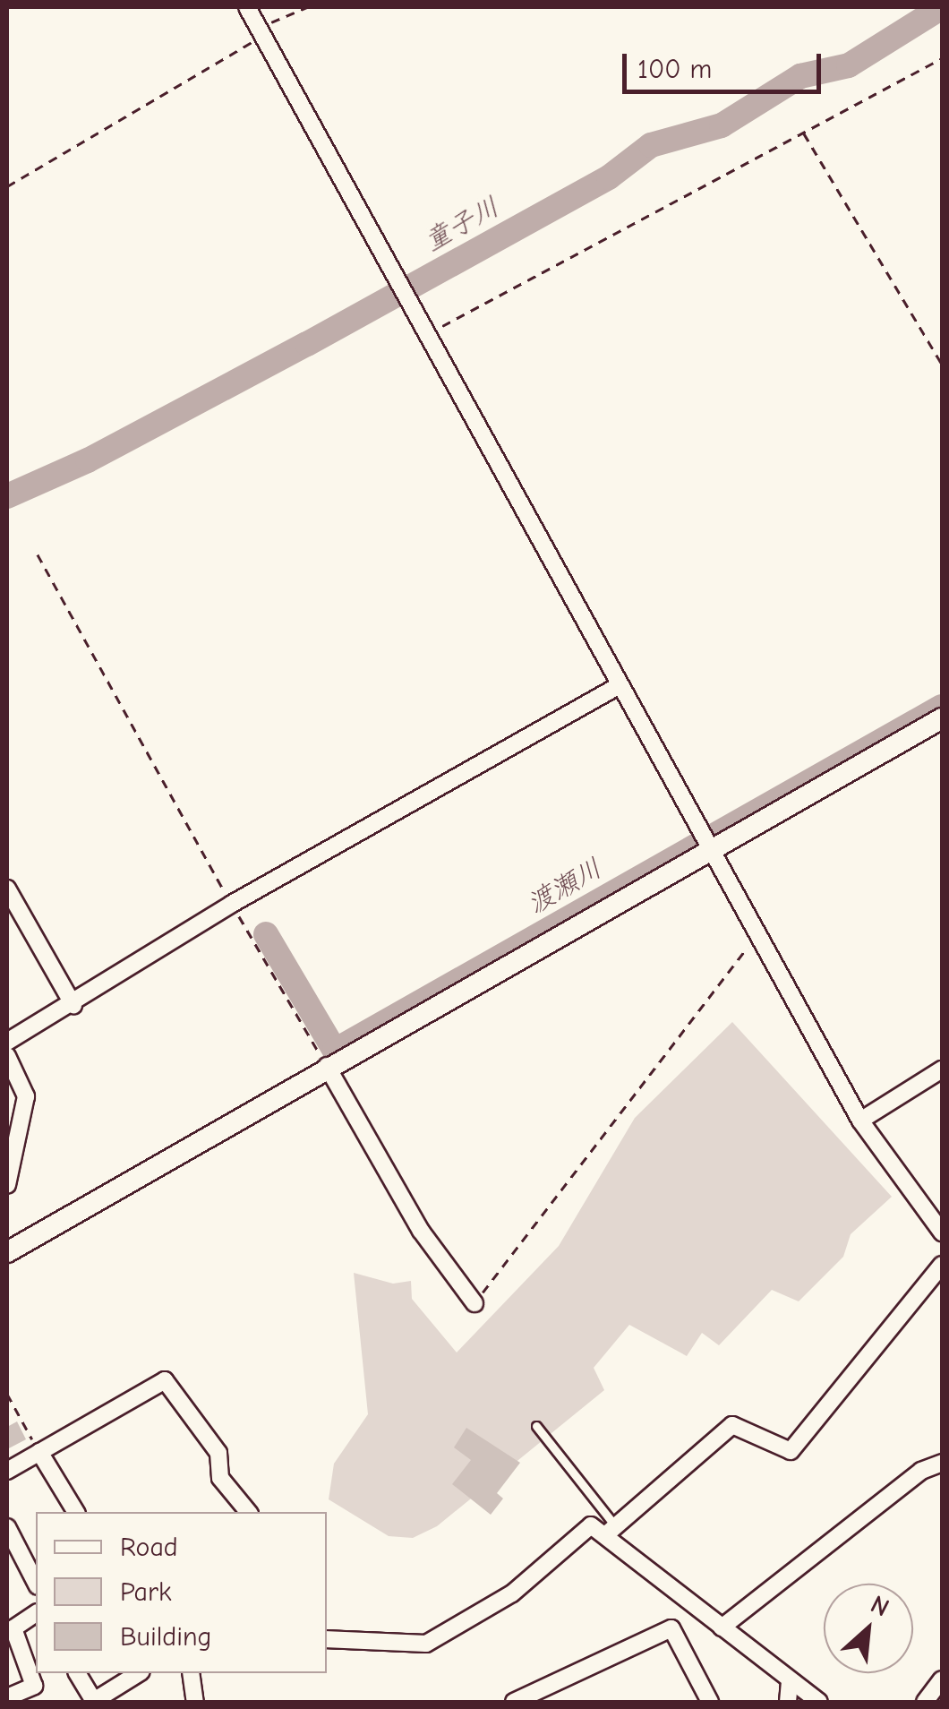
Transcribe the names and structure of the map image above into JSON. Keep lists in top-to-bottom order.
{
  "water": ["童子川", "渡瀬川"],
  "legend": ["Road", "Park", "Building"],
  "scale_bar": "100 m",
  "north": "top right"
}
